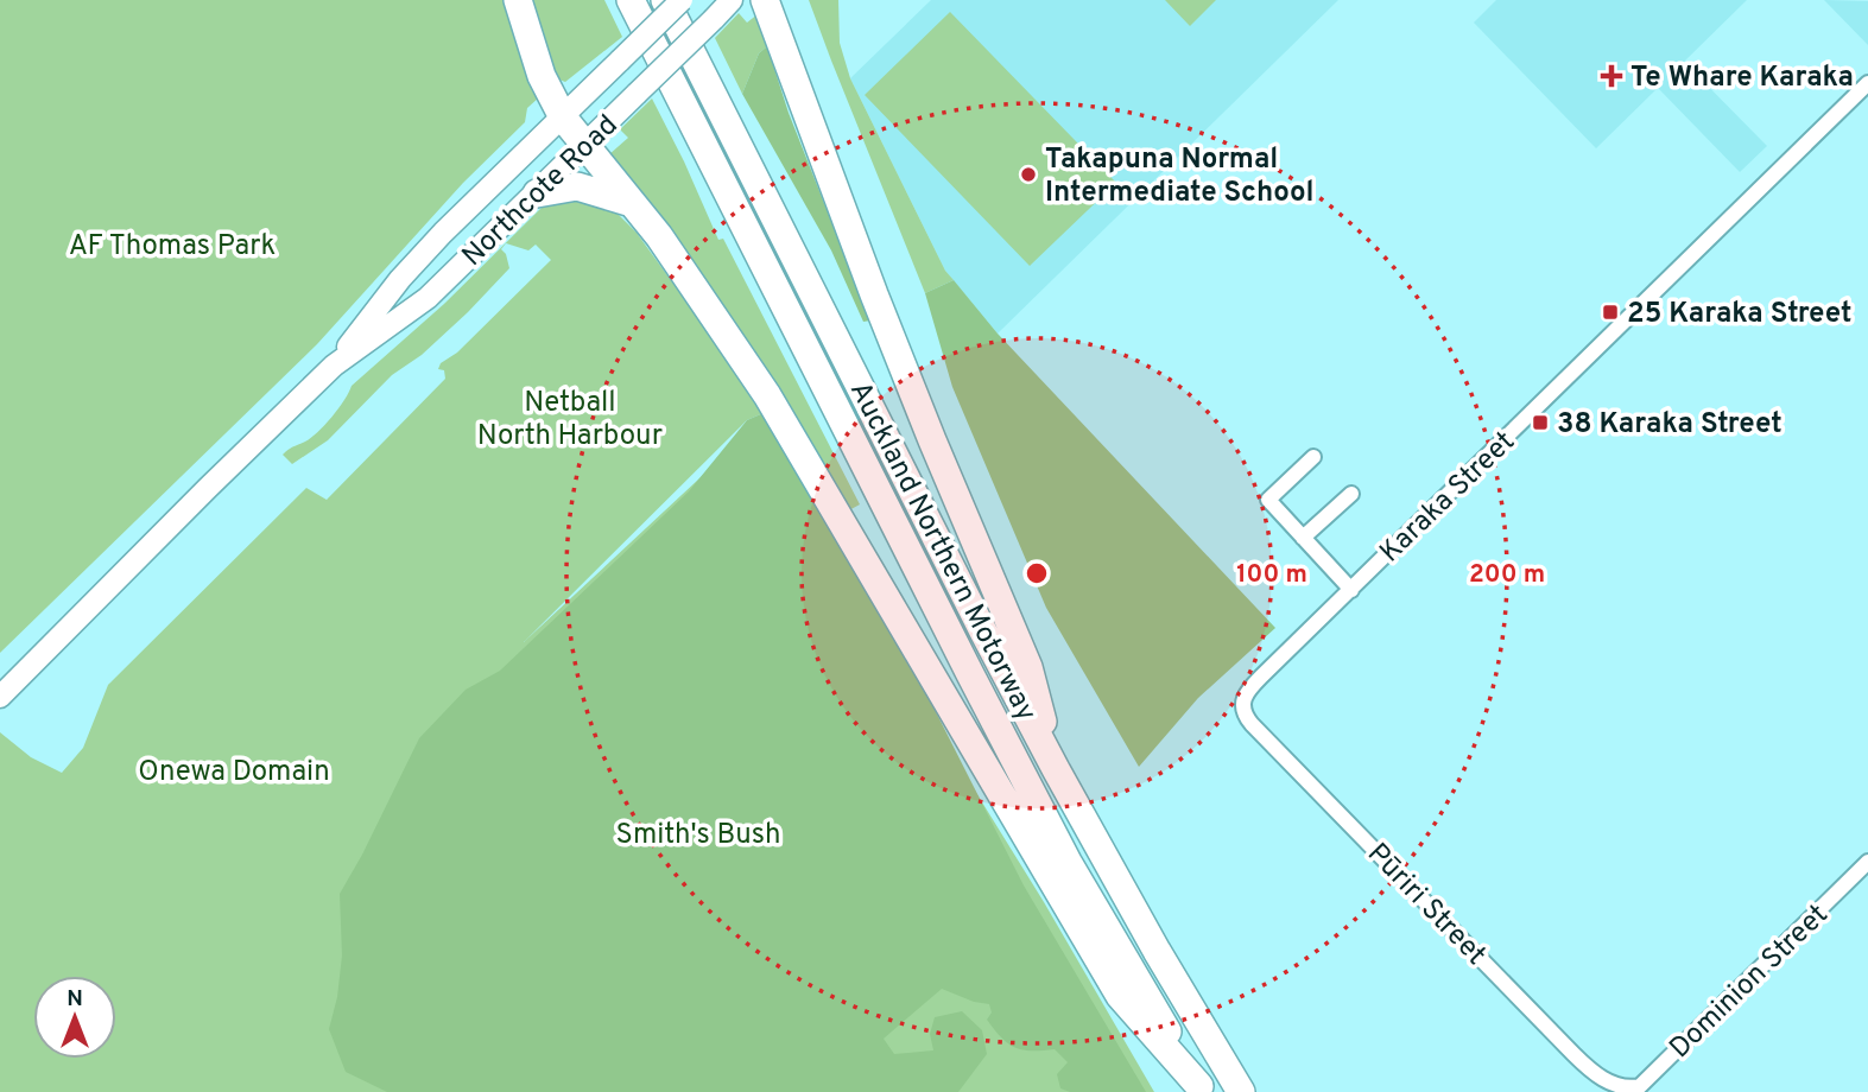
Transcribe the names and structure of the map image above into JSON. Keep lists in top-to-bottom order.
{
  "streets": {
    "highway": ["Auckland Northern Motorway"],
    "main road": ["Northcote Road"],
    "street": ["Karaka Street", "Pūriri Street", "Dominion Street"]
  },
  "crossings": [
    ["Karaka Street", "Pūriri Street"],
    ["Pūriri Street", "Dominion Street"]
  ],
  "parks": [
    "AF Thomas Park",
    "Netball North Harbour",
    "Onewa Domain",
    "Smith's Bush"
  ],
  "places": {
    "health": ["Te Whare Karaka"],
    "other": ["Takapuna Normal Intermediate School"],
    "transit": ["25 Karaka Street", "38 Karaka Street"]
  },
  "north": "top",
  "rings": ["100 m", "200 m"]
}
